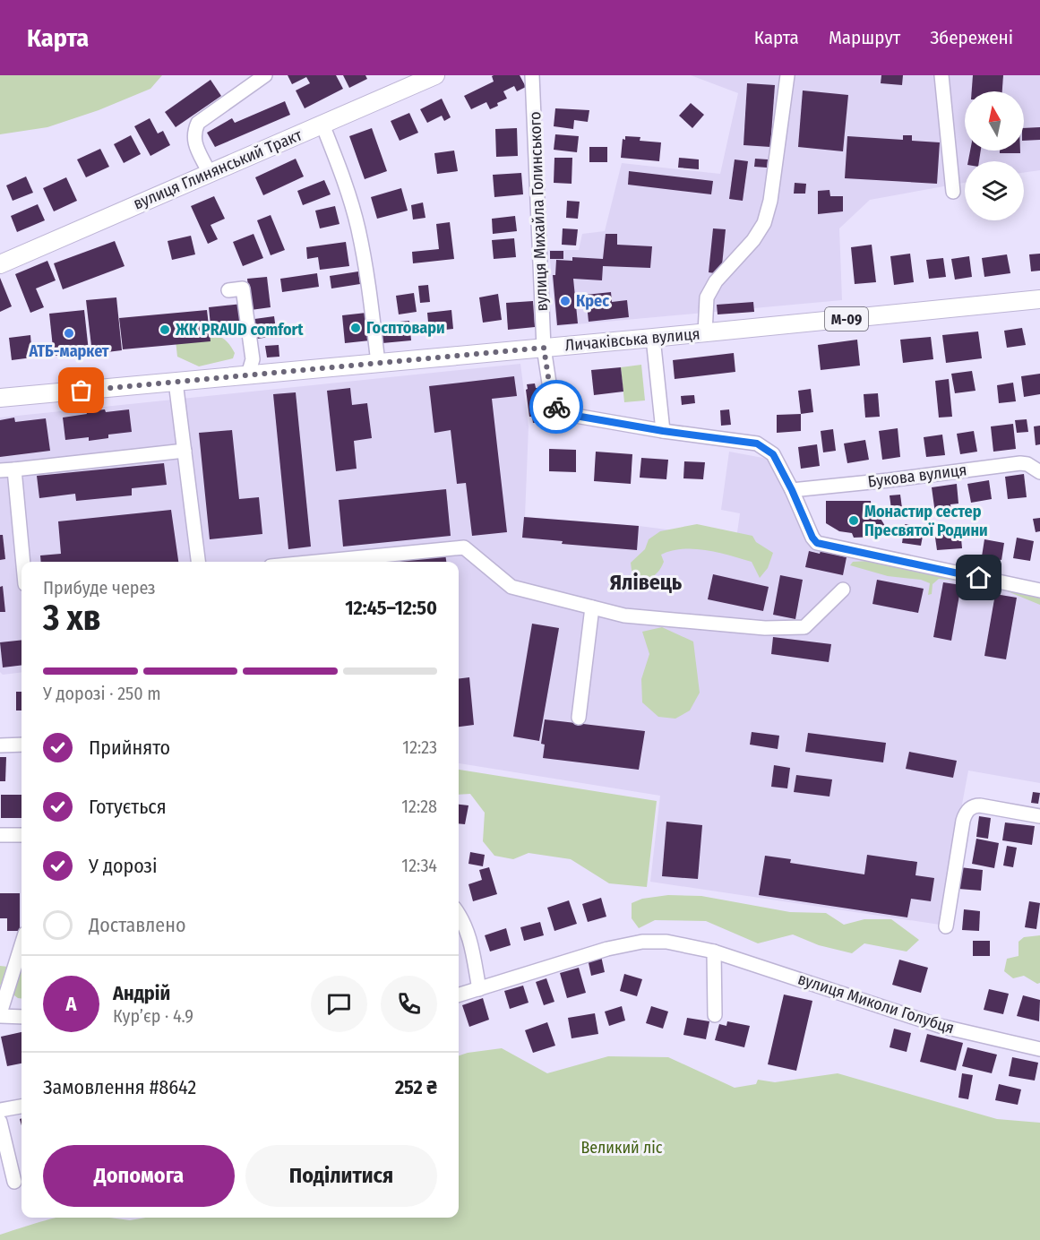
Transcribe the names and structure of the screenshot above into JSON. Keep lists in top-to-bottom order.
{
  "streets": {
    "main road": ["вулиця Глинянський Тракт", "М-09", "Личаківська вулиця"],
    "street": ["вулиця Михайла Голинського", "Букова вулиця", "вулиця Миколи Голубця"]
  },
  "crossings": [
    ["вулиця Михайла Голинського", "Личаківська вулиця"]
  ],
  "districts": ["Ялівець"],
  "parks": ["Великий ліс"],
  "places": [
    "Крес",
    "Госптовари",
    "ЖК PRAUD comfort",
    "АТБ-маркет",
    "Монастир сестер Пресвятої Родини"
  ],
  "north": "top",
  "page": {
    "header": "Карта",
    "nav": ["Карта", "Маршрут", "Збережені"],
    "heading": ["3 хв", "Прибуде через", "12:45–12:50"],
    "panel": [
      "Андрій",
      "Кур’єр · 4.9",
      "Замовлення #8642",
      "252 ₴"
    ],
    "bar": "У дорозі · 250 m",
    "list": [
      ["Прийнято", "12:23"],
      ["Готується", "12:28"],
      ["У дорозі", "12:34"],
      "Доставлено"
    ],
    "round": "А",
    "buttons": ["Допомога", "Поділитися"]
  }
}
